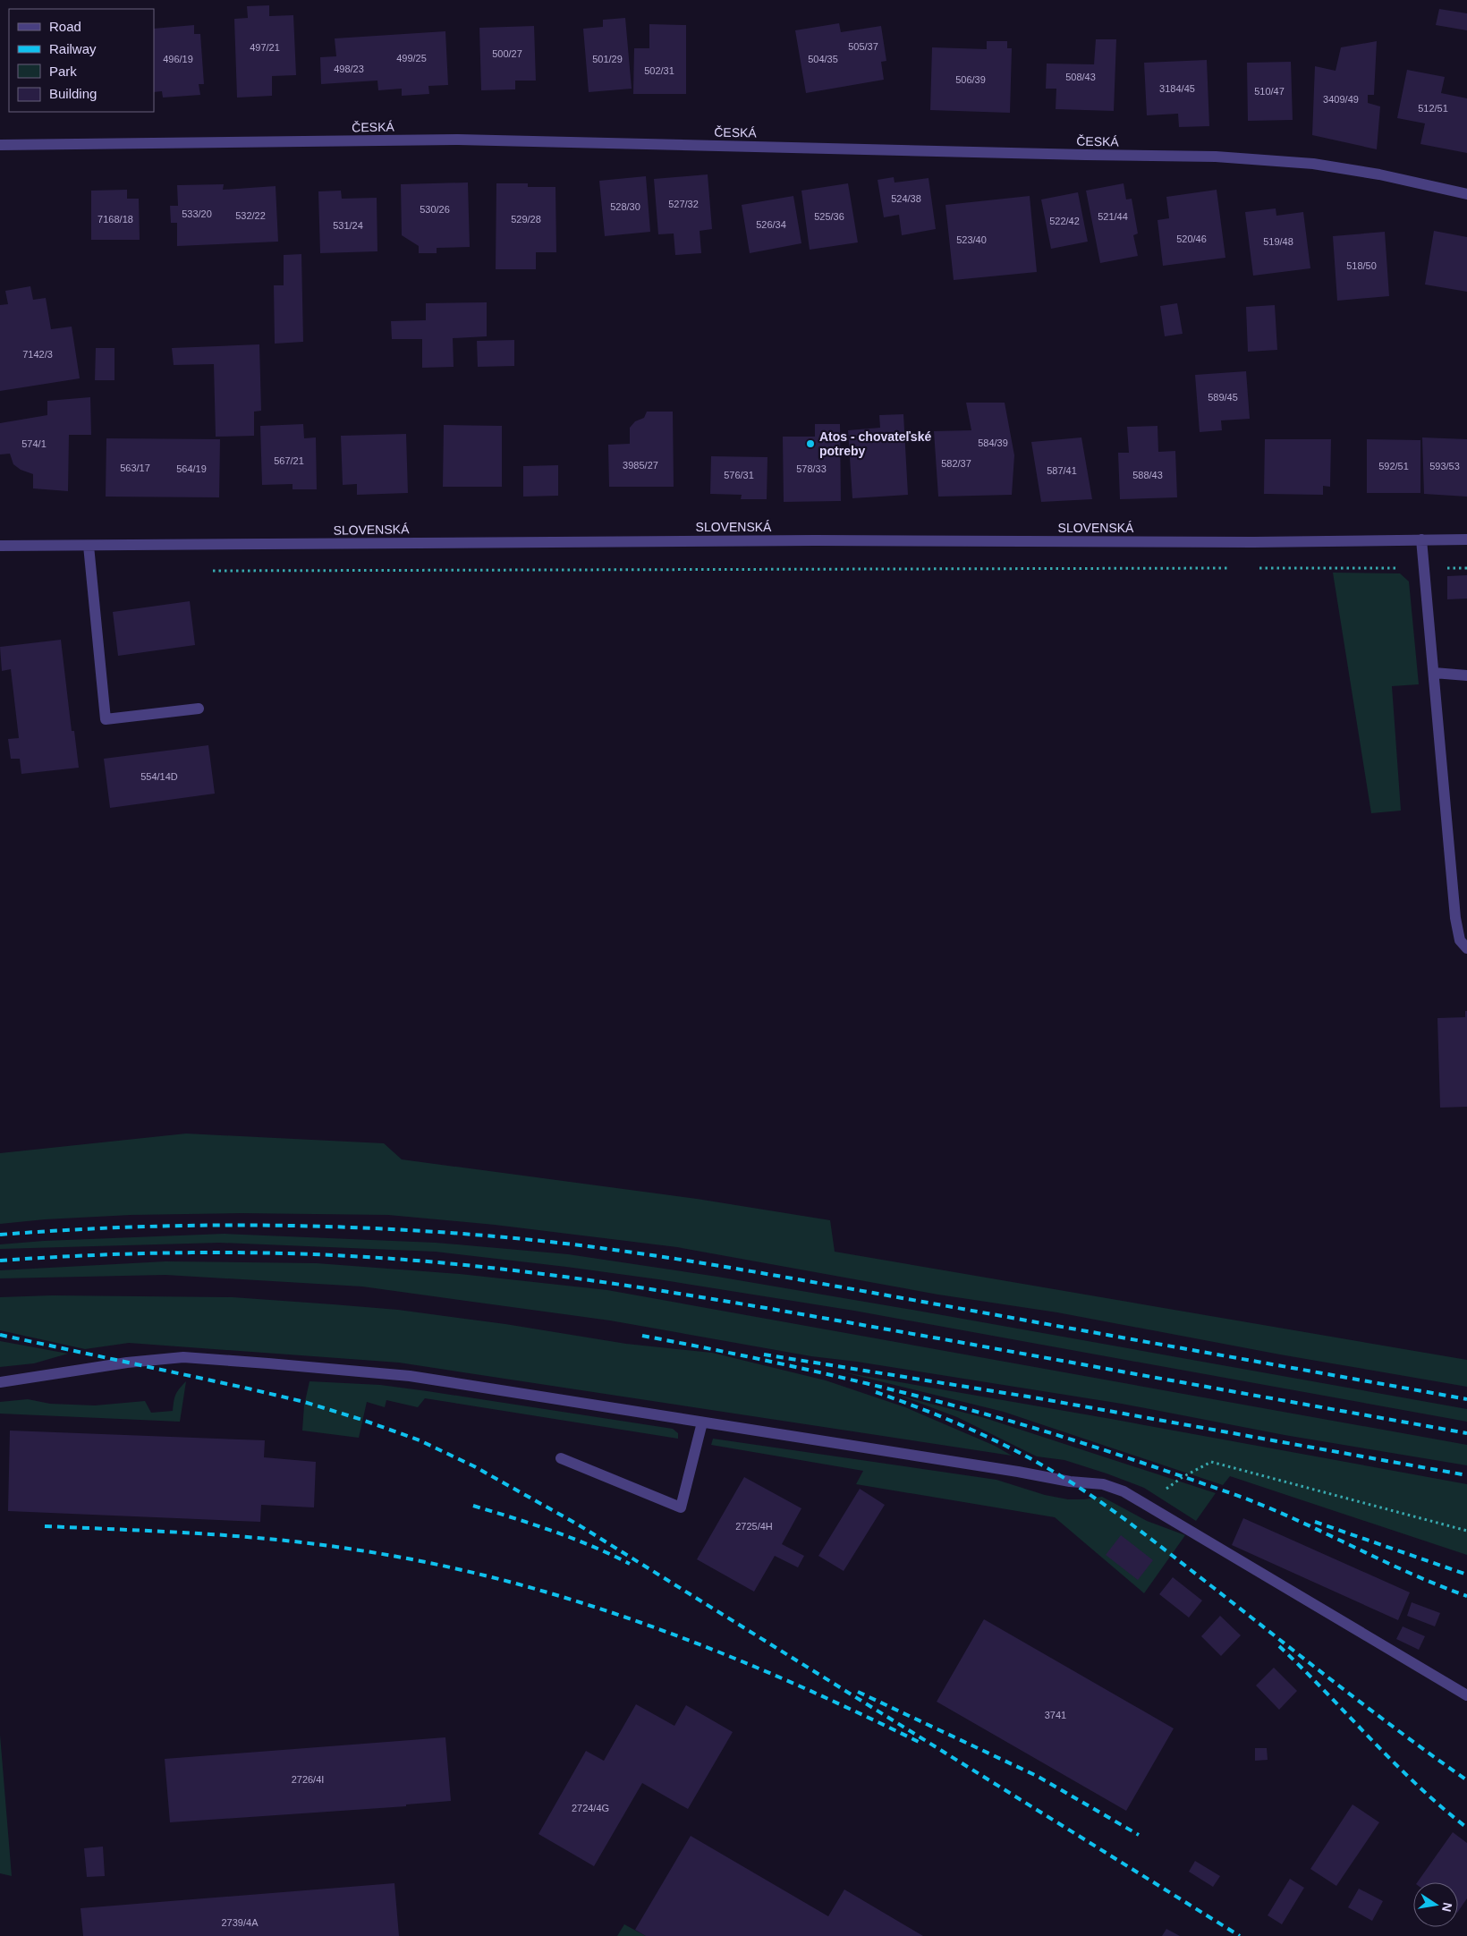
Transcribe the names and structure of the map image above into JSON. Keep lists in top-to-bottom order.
{
  "streets": {
    "street": ["ČESKÁ", "SLOVENSKÁ"]
  },
  "places": ["Atos - chovateľské potreby"],
  "house_numbers": [
    "505/37",
    "497/21",
    "500/27",
    "499/25",
    "496/19",
    "501/29",
    "504/35",
    "498/23",
    "502/31",
    "508/43",
    "506/39",
    "3184/45",
    "510/47",
    "3409/49",
    "512/51",
    "524/38",
    "527/32",
    "528/30",
    "530/26",
    "533/20",
    "532/22",
    "525/36",
    "521/44",
    "7168/18",
    "529/28",
    "522/42",
    "526/34",
    "531/24",
    "520/46",
    "523/40",
    "519/48",
    "518/50",
    "7142/3",
    "589/45",
    "584/39",
    "574/1",
    "567/21",
    "582/37",
    "3985/27",
    "592/51",
    "593/53",
    "563/17",
    "564/19",
    "578/33",
    "587/41",
    "576/31",
    "588/43",
    "554/14D",
    "2725/4H",
    "3741",
    "2726/4I",
    "2724/4G",
    "2739/4A"
  ],
  "legend": [
    "Road",
    "Railway",
    "Park",
    "Building"
  ],
  "north": "right"
}
